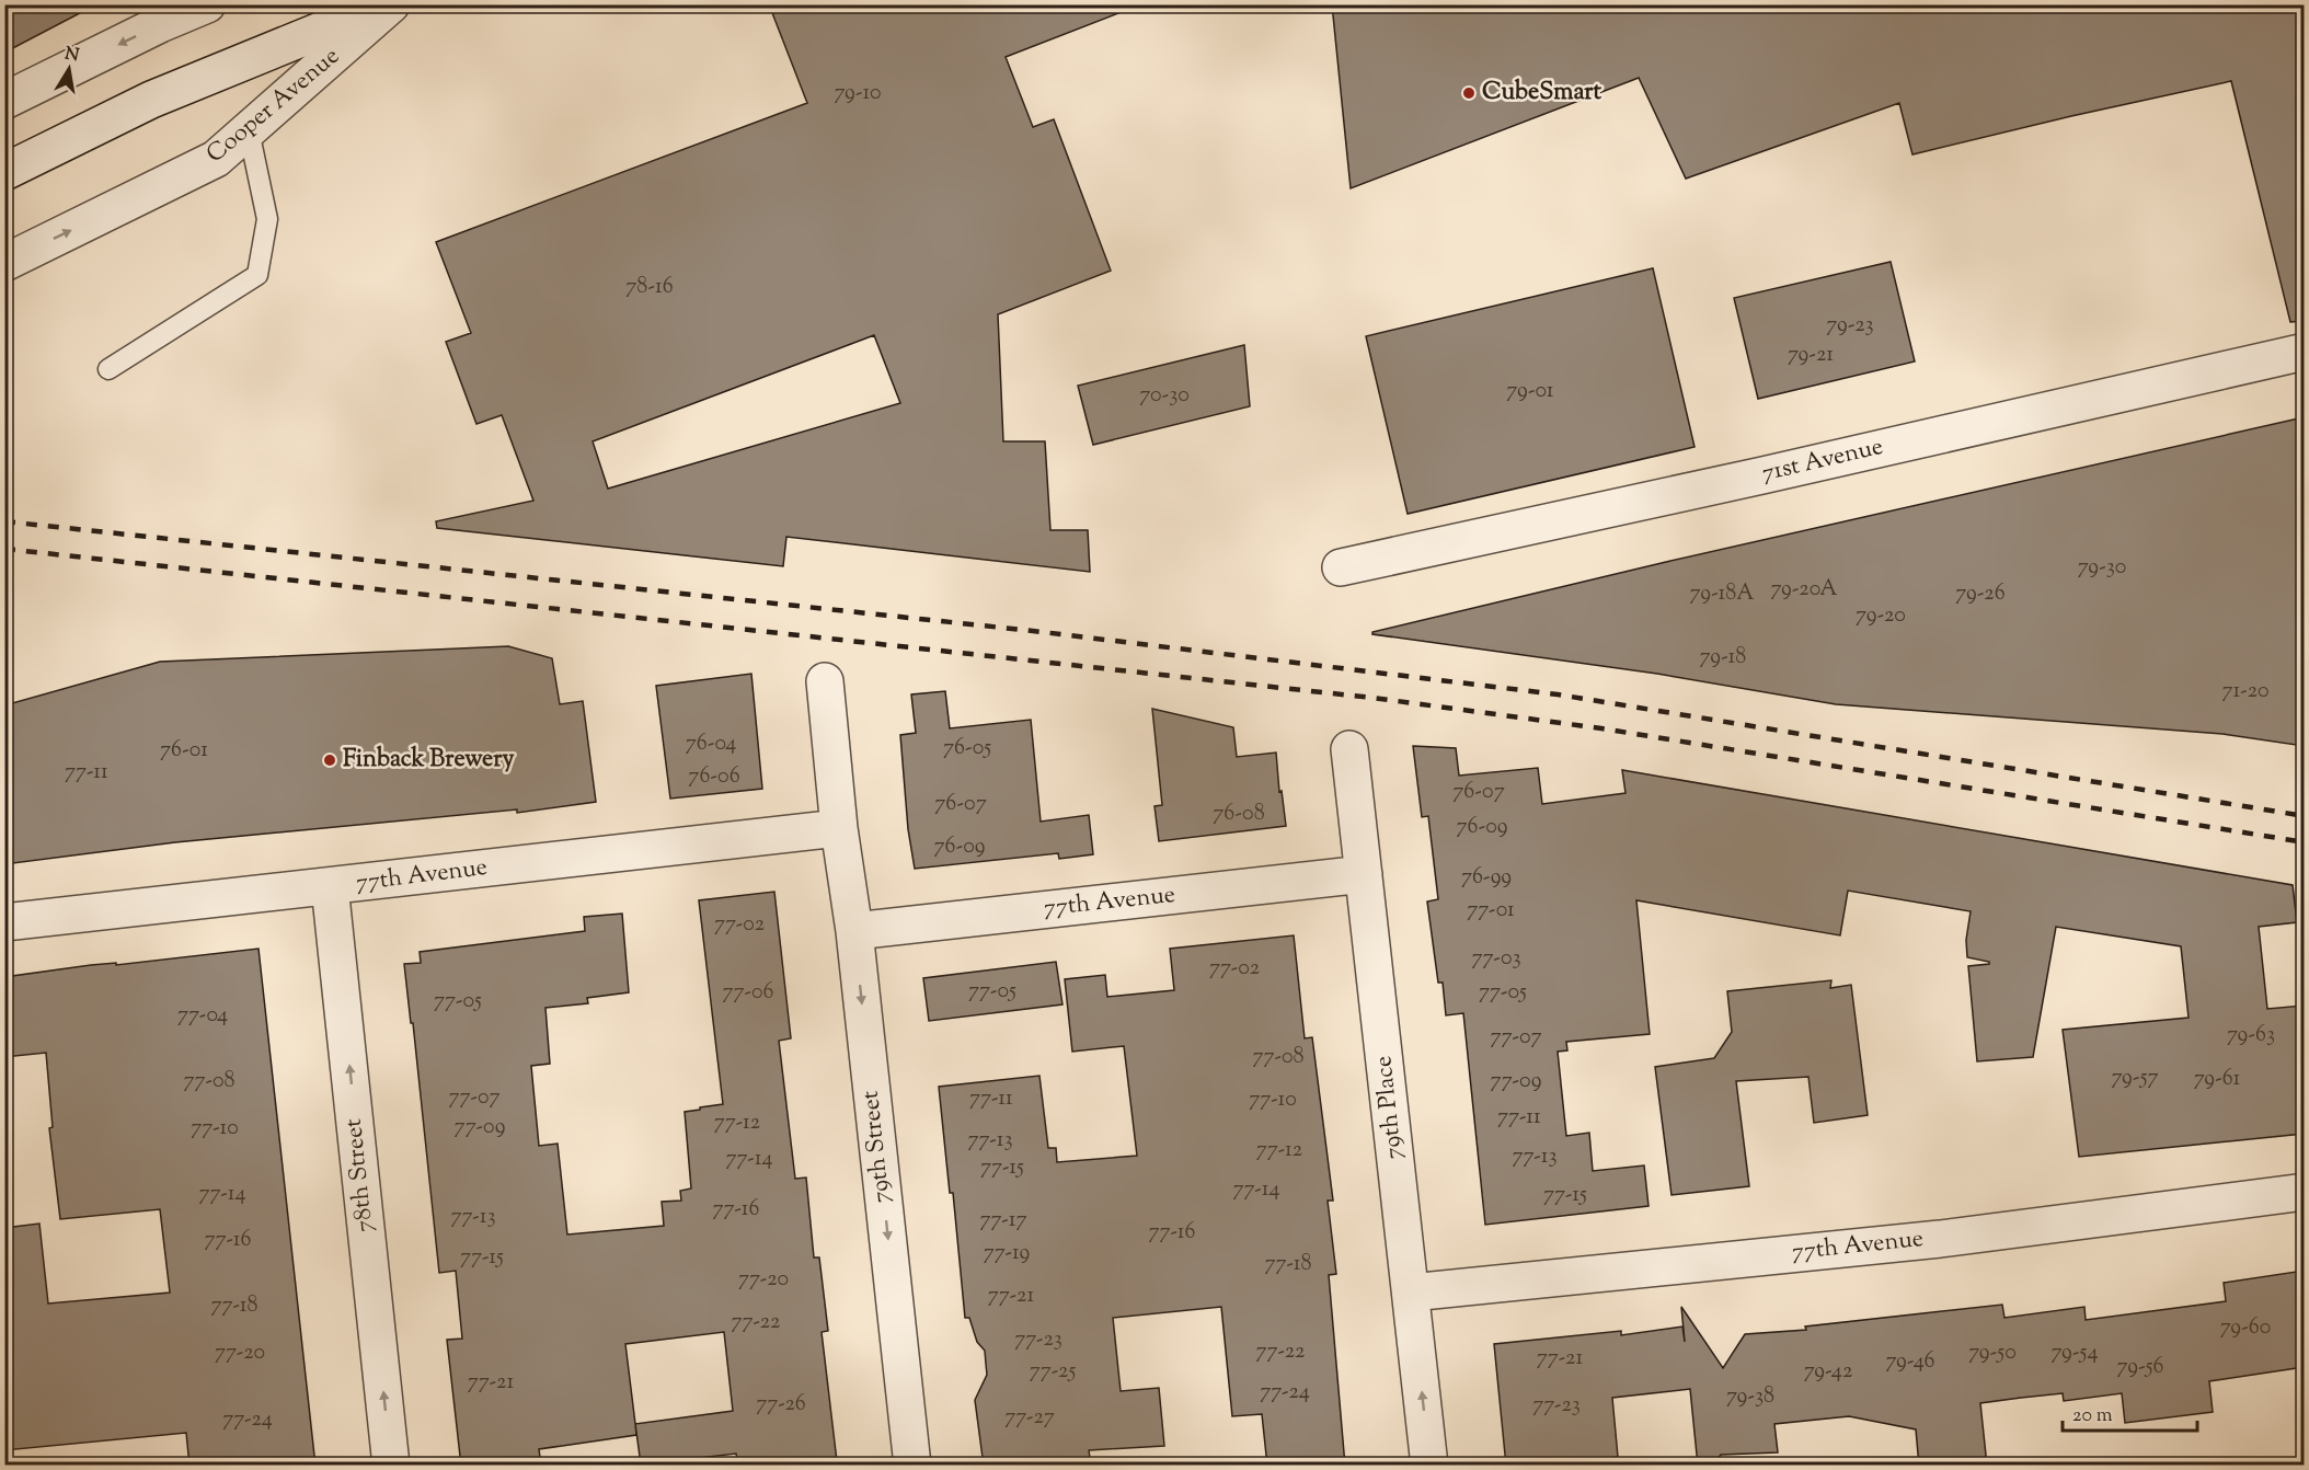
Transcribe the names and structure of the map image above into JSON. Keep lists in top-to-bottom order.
{
  "streets": {
    "street": [
      "Cooper Avenue",
      "71st Avenue",
      "77th Avenue",
      "79th Place",
      "79th Street",
      "78th Street"
    ]
  },
  "crossings": [
    ["77th Avenue", "79th Place"],
    ["77th Avenue", "79th Street"],
    ["77th Avenue", "78th Street"]
  ],
  "one_way": ["79th Street", "78th Street"],
  "places": ["CubeSmart", "Finback Brewery"],
  "house_numbers": [
    "79-10",
    "78-16",
    "79-23",
    "79-21",
    "79-01",
    "70-30",
    "79-30",
    "79-20A",
    "79-18A",
    "79-26",
    "79-20",
    "79-18",
    "71-20",
    "76-04",
    "76-05",
    "76-01",
    "77-11",
    "76-06",
    "76-07",
    "76-07",
    "76-08",
    "76-09",
    "76-09",
    "76-99",
    "77-01",
    "77-02",
    "77-03",
    "77-02",
    "77-05",
    "77-06",
    "77-05",
    "77-05",
    "77-04",
    "79-63",
    "77-07",
    "77-08",
    "79-57",
    "79-61",
    "77-08",
    "77-09",
    "77-07",
    "77-11",
    "77-10",
    "77-11",
    "77-12",
    "77-09",
    "77-10",
    "77-13",
    "77-12",
    "77-13",
    "77-14",
    "77-15",
    "77-14",
    "77-14",
    "77-15",
    "77-16",
    "77-13",
    "77-17",
    "77-16",
    "77-16",
    "77-19",
    "77-15",
    "77-18",
    "77-20",
    "77-21",
    "77-18",
    "77-22",
    "79-60",
    "77-23",
    "77-22",
    "77-20",
    "79-50",
    "79-54",
    "77-21",
    "79-46",
    "79-56",
    "77-25",
    "79-42",
    "77-21",
    "77-24",
    "79-38",
    "77-26",
    "77-23",
    "77-27",
    "77-24"
  ],
  "scale_bar": "20 m",
  "north": "top"
}
